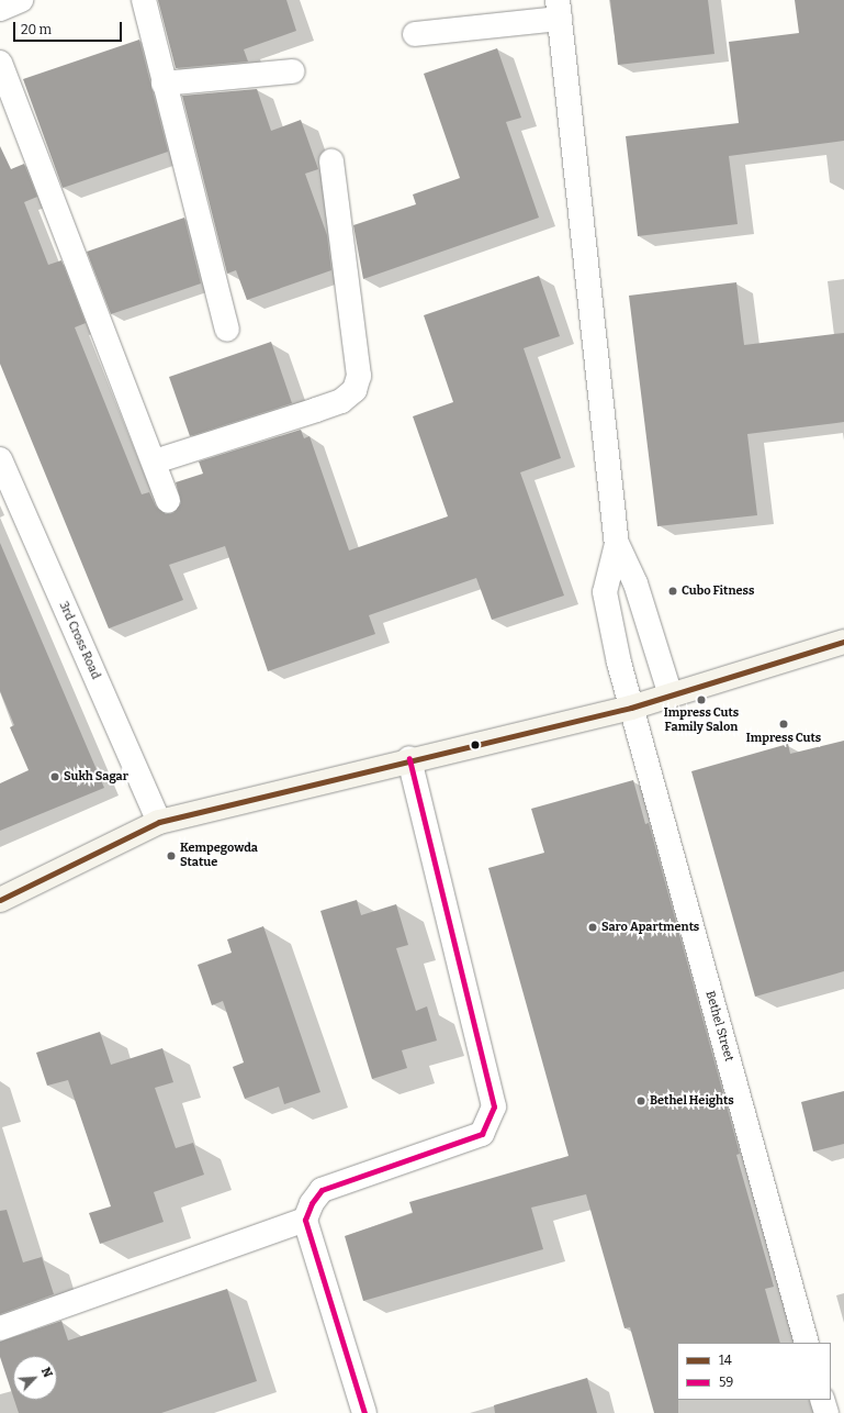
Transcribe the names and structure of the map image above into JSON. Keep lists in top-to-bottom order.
{
  "streets": {
    "street": ["3rd Cross Road", "Bethel Street"]
  },
  "places": [
    "Cubo Fitness",
    "Impress Cuts Family Salon",
    "Impress Cuts",
    "Sukh Sagar",
    "Kempegowda Statue",
    "Saro Apartments",
    "Bethel Heights"
  ],
  "lines": ["transit line 14", "transit line 59"],
  "legend": ["14", "59"],
  "scale_bar": "20 m",
  "north": "top right"
}
